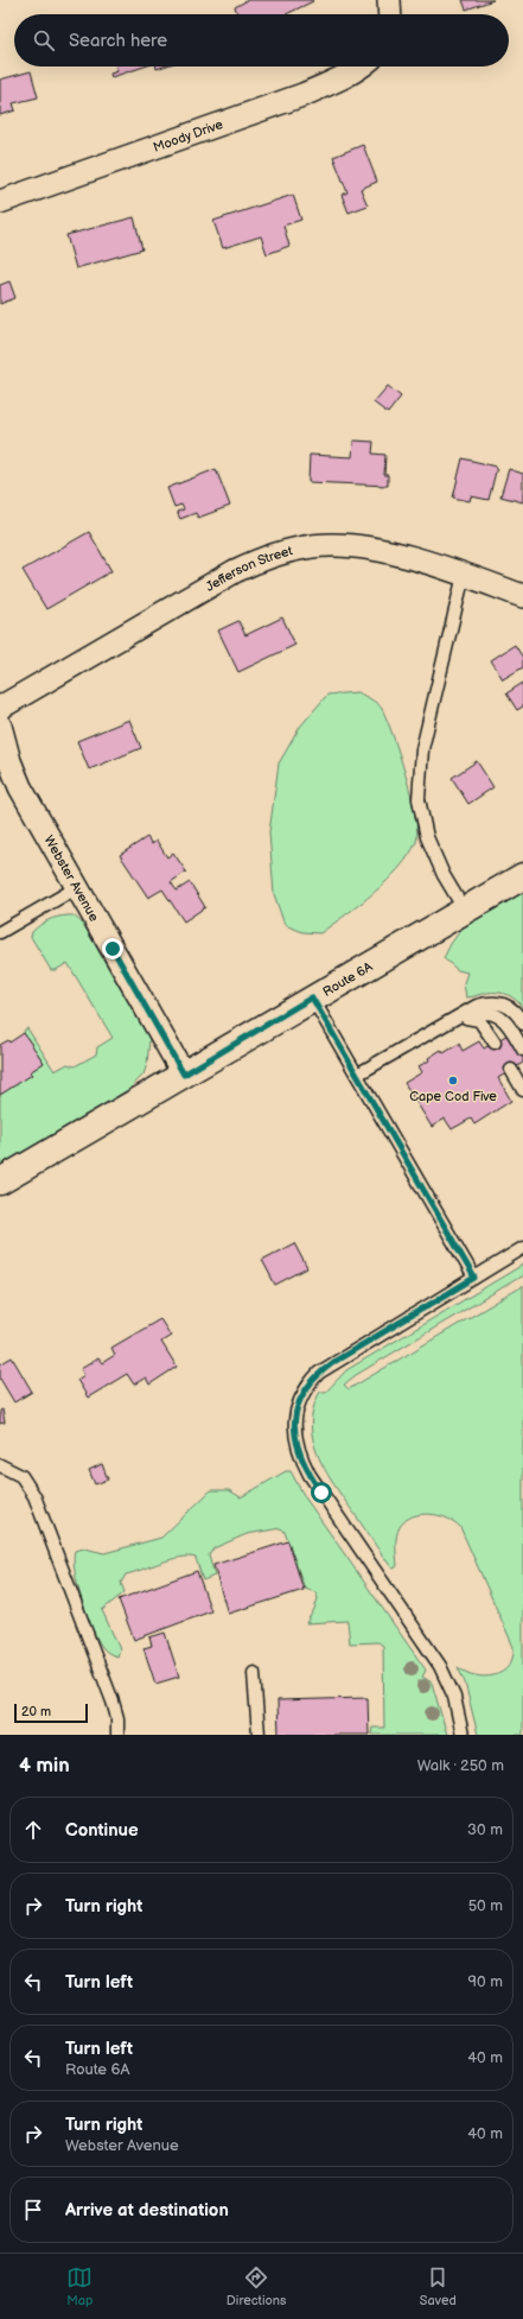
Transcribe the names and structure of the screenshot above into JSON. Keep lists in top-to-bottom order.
{
  "streets": {
    "main road": ["Route 6A"],
    "street": ["Moody Drive", "Jefferson Street", "Webster Avenue"]
  },
  "crossings": [
    ["Webster Avenue", "Route 6A"]
  ],
  "places": ["Cape Cod Five"],
  "scale_bar": "20 m",
  "page": {
    "search": "Search here",
    "scale": "20 m",
    "heading": ["4 min", "Walk · 250 m"],
    "list": [
      ["Continue", "30 m"],
      ["Turn right", "50 m"],
      ["Turn left", "90 m"],
      ["Turn left", "Route 6A", "40 m"],
      ["Turn right", "Webster Avenue", "40 m"],
      "Arrive at destination"
    ],
    "nav": ["Map", "Directions", "Saved"]
  }
}
